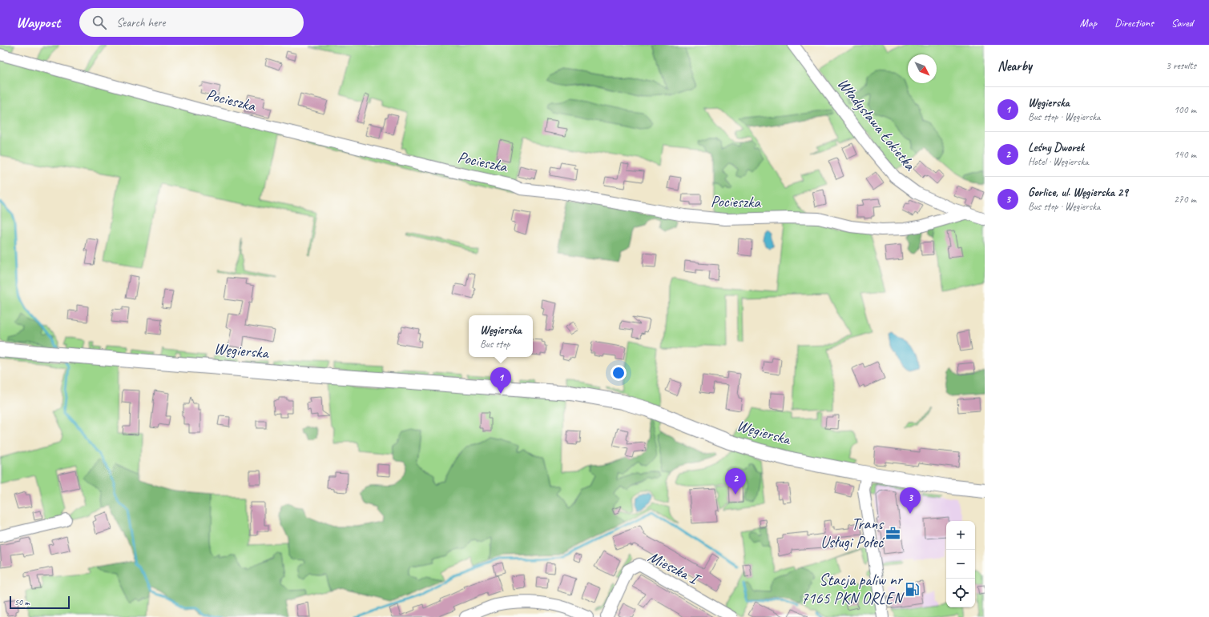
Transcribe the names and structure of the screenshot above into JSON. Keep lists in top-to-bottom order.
{
  "streets": {
    "main road": ["Węgierska"],
    "street": ["Pocieszka", "Władysława Łokietka", "Mieszka I"]
  },
  "crossings": [
    ["Pocieszka", "Władysława Łokietka"]
  ],
  "places": {
    "office": ["Trans Usługi Połeć"],
    "fuel station": ["Stacja paliw nr 7165 PKN ORLEN"]
  },
  "scale_bar": "50 m",
  "north": "bottom right",
  "page": {
    "header": "Waypost",
    "search": "Search here",
    "nav": ["Map", "Directions", "Saved"],
    "heading": ["Nearby", "3 results"],
    "list": [
      {
        "mark": "1",
        "name": "Węgierska",
        "note": "Bus stop · Węgierska",
        "value": "100 m"
      },
      {
        "mark": "2",
        "name": "Leśny Dworek",
        "note": "Hotel · Węgierska",
        "value": "140 m"
      },
      {
        "mark": "3",
        "name": "Gorlice, ul. Węgierska 29",
        "note": "Bus stop · Węgierska",
        "value": "270 m"
      }
    ],
    "popup": ["Węgierska", "Bus stop"],
    "pins": ["1", "2", "3"],
    "map_buttons": ["+", "−"],
    "scale": "50 m"
  }
}
